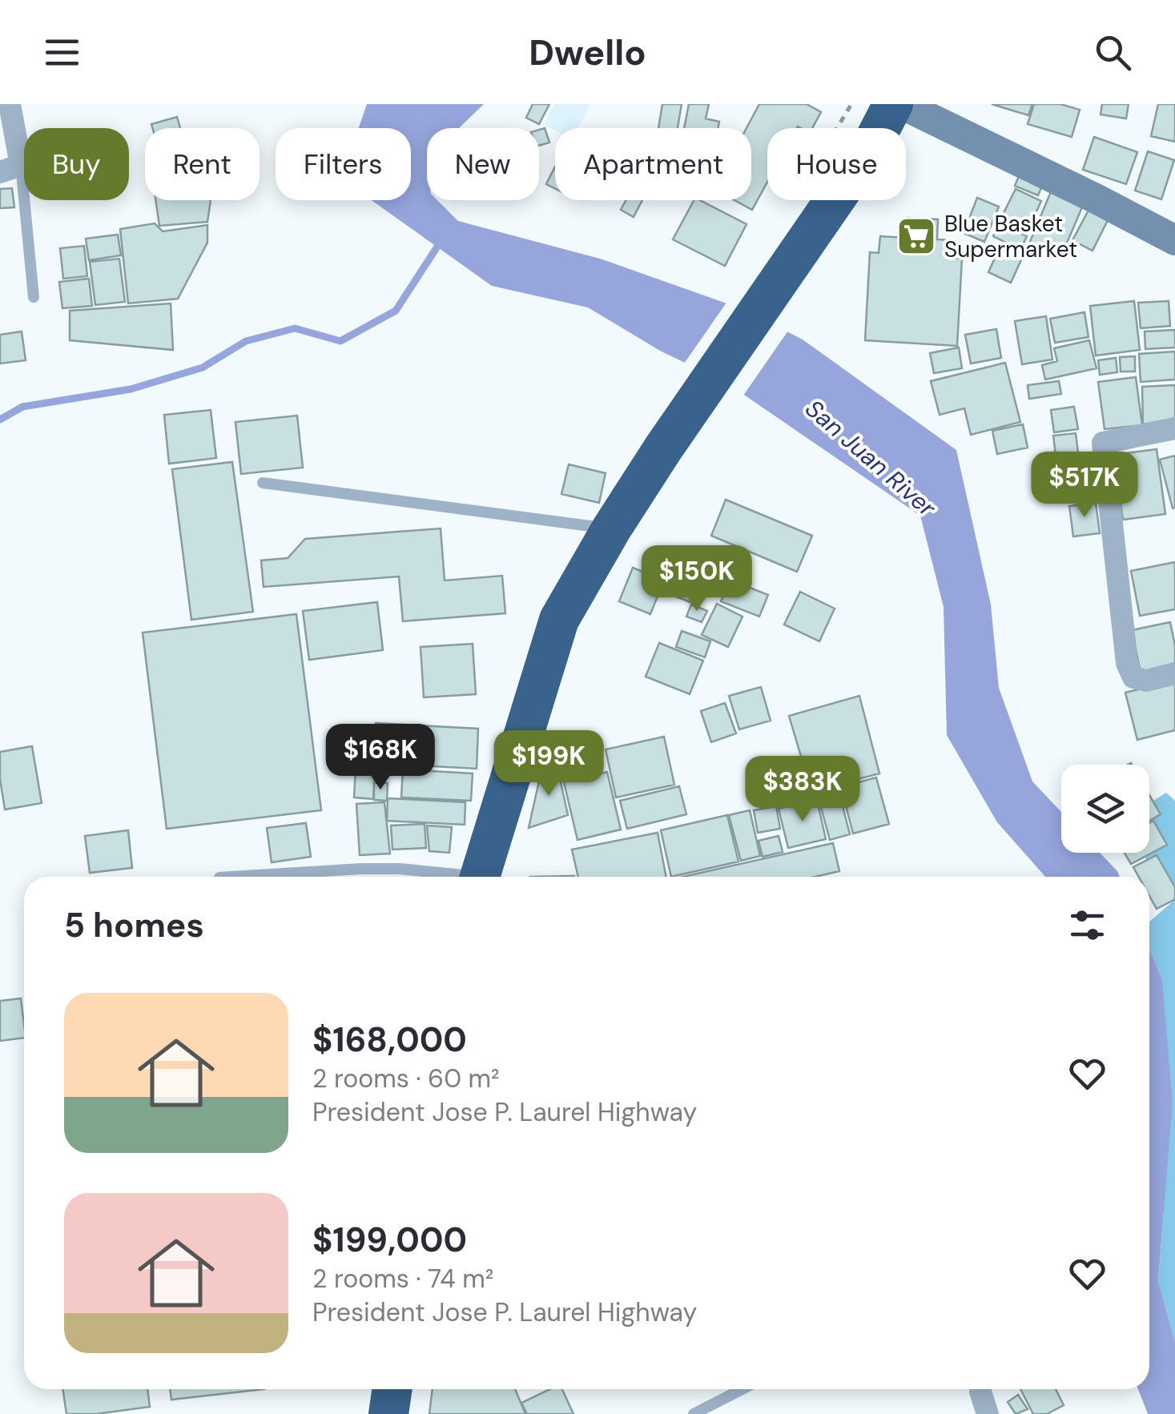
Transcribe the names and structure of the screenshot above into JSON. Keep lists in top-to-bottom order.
{
  "water": ["San Juan River"],
  "places": {
    "supermarket": ["Blue Basket Supermarket"]
  },
  "page": {
    "header": "Dwello",
    "chip": [
      "Buy",
      "Rent",
      "Filters",
      "New",
      "Apartment",
      "House"
    ],
    "price": [
      "$517K",
      "$150K",
      "$168K",
      "$199K",
      "$383K"
    ],
    "heading": "5 homes",
    "list": [
      {
        "name": "$168,000",
        "note": "2 rooms · 60 m² · President Jose P. Laurel Highway"
      },
      {
        "name": "$199,000",
        "note": "2 rooms · 74 m² · President Jose P. Laurel Highway"
      }
    ]
  }
}
